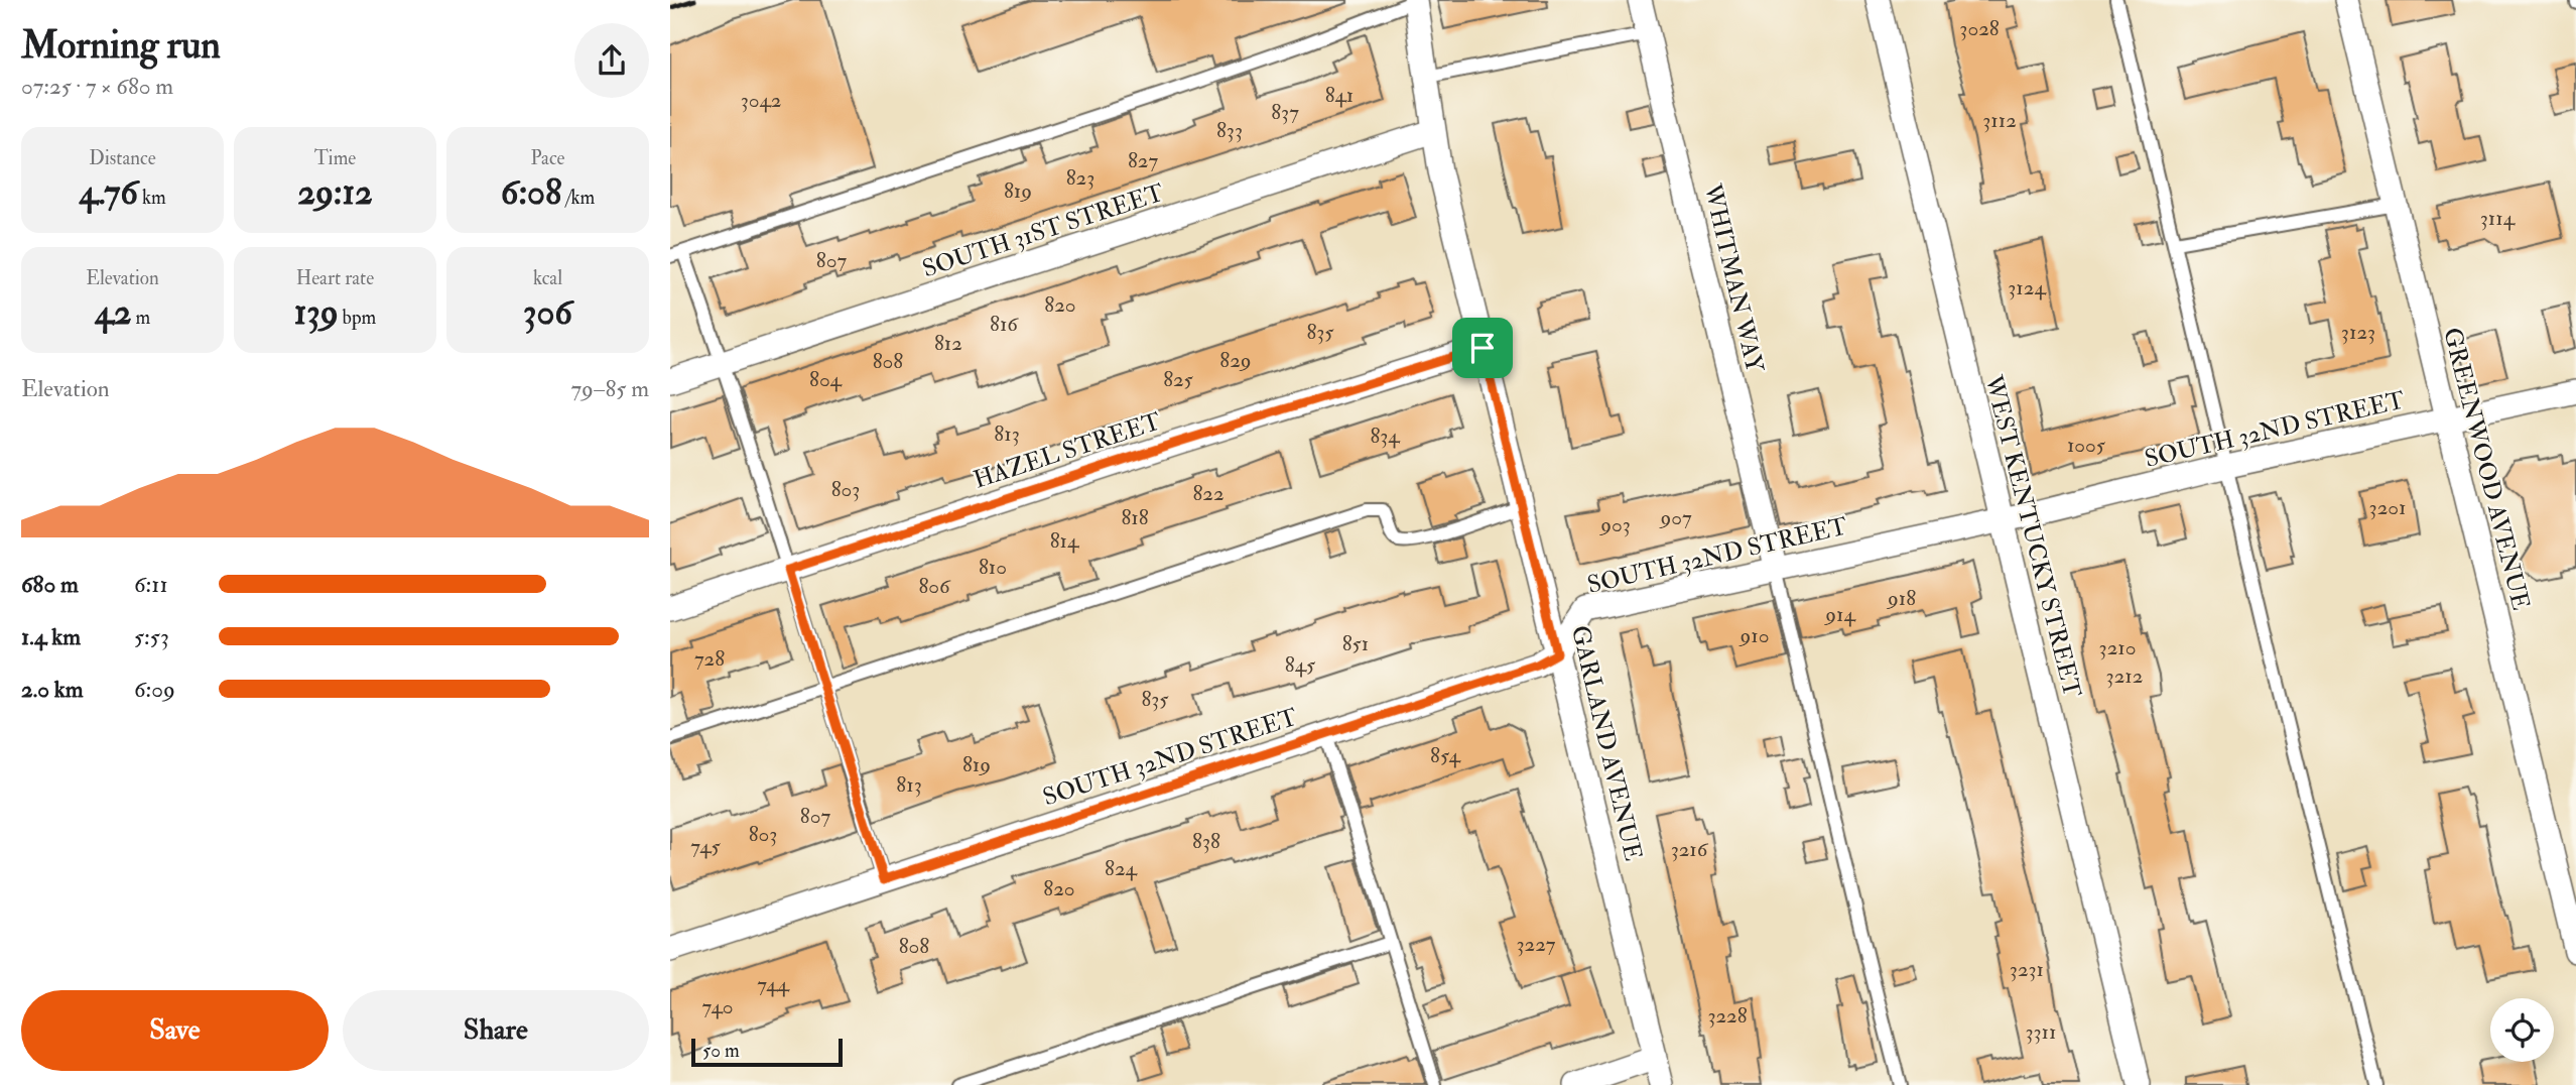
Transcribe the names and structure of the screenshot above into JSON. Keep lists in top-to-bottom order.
{
  "streets": {
    "street": [
      "SOUTH 31ST STREET",
      "WHITMAN WAY",
      "SOUTH 32ND STREET",
      "HAZEL STREET",
      "GREENWOOD AVENUE",
      "WEST KENTUCKY STREET",
      "GARLAND AVENUE"
    ]
  },
  "crossings": [
    ["SOUTH 31ST STREET", "GARLAND AVENUE"],
    ["WHITMAN WAY", "SOUTH 32ND STREET"],
    ["SOUTH 32ND STREET", "GREENWOOD AVENUE"],
    ["SOUTH 32ND STREET", "WEST KENTUCKY STREET"],
    ["SOUTH 32ND STREET", "GARLAND AVENUE"],
    ["HAZEL STREET", "GARLAND AVENUE"]
  ],
  "house_numbers": [
    "3028",
    "841",
    "3042",
    "837",
    "3112",
    "833",
    "827",
    "823",
    "819",
    "3114",
    "807",
    "3124",
    "820",
    "816",
    "835",
    "3123",
    "812",
    "829",
    "808",
    "804",
    "825",
    "813",
    "834",
    "1005",
    "803",
    "822",
    "3201",
    "818",
    "907",
    "903",
    "814",
    "810",
    "806",
    "918",
    "914",
    "910",
    "851",
    "3210",
    "728",
    "845",
    "3212",
    "835",
    "854",
    "819",
    "813",
    "807",
    "803",
    "838",
    "745",
    "3216",
    "824",
    "820",
    "3227",
    "808",
    "3231",
    "744",
    "740",
    "3228",
    "3311"
  ],
  "scale_bar": "50 m",
  "page": {
    "heading": ["Morning run", "07:25 · 7 × 680 m"],
    "stats": [
      ["Distance", "4.76 km"],
      ["Time", "29:12"],
      ["Pace", "6:08 /km"],
      ["Elevation", "42 m"],
      ["Heart rate", "139 bpm"],
      ["kcal", "306"]
    ],
    "chart": ["Elevation", "79–85 m"],
    "list": [
      {
        "name": "680 m",
        "note": "6:11"
      },
      {
        "name": "1.4 km",
        "note": "5:53"
      },
      {
        "name": "2.0 km",
        "note": "6:09"
      }
    ],
    "buttons": ["Save", "Share"],
    "scale": "50 m"
  }
}
